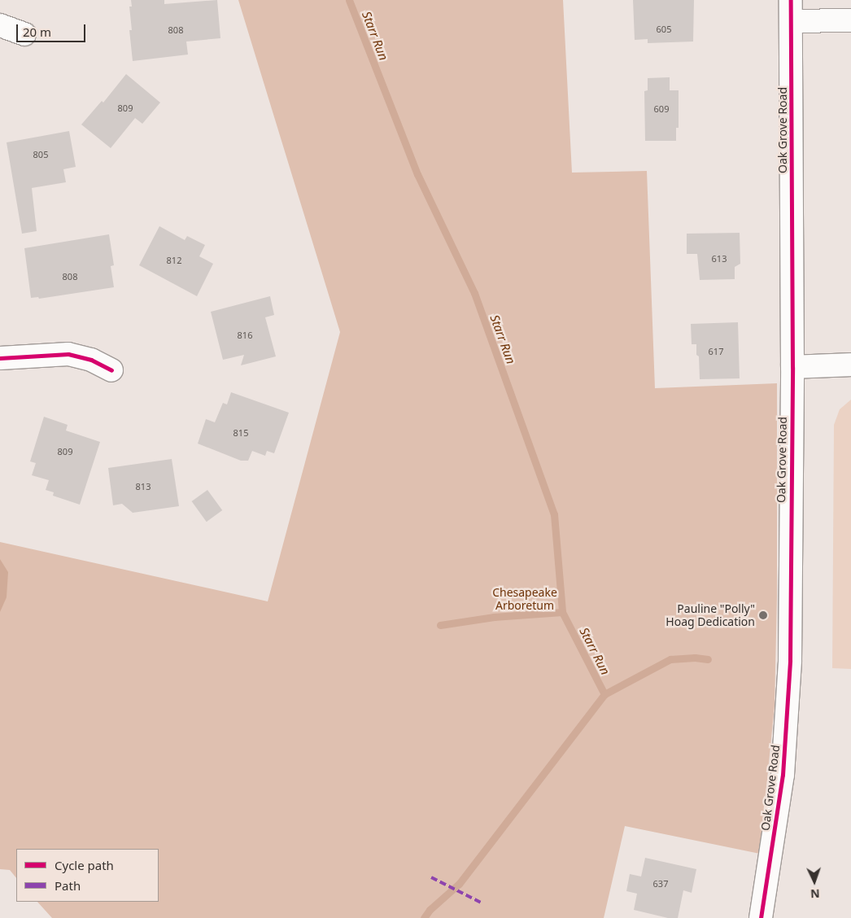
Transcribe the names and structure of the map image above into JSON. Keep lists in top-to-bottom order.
{
  "streets": {
    "street": ["Oak Grove Road"]
  },
  "water": ["Starr Run"],
  "parks": ["Chesapeake Arboretum"],
  "places": ["Pauline \"Polly\" Hoag Dedication"],
  "house_numbers": [
    "605",
    "808",
    "809",
    "609",
    "805",
    "613",
    "812",
    "808",
    "816",
    "617",
    "815",
    "809",
    "813",
    "637"
  ],
  "legend": ["Cycle path", "Path"],
  "scale_bar": "20 m",
  "north": "bottom"
}
